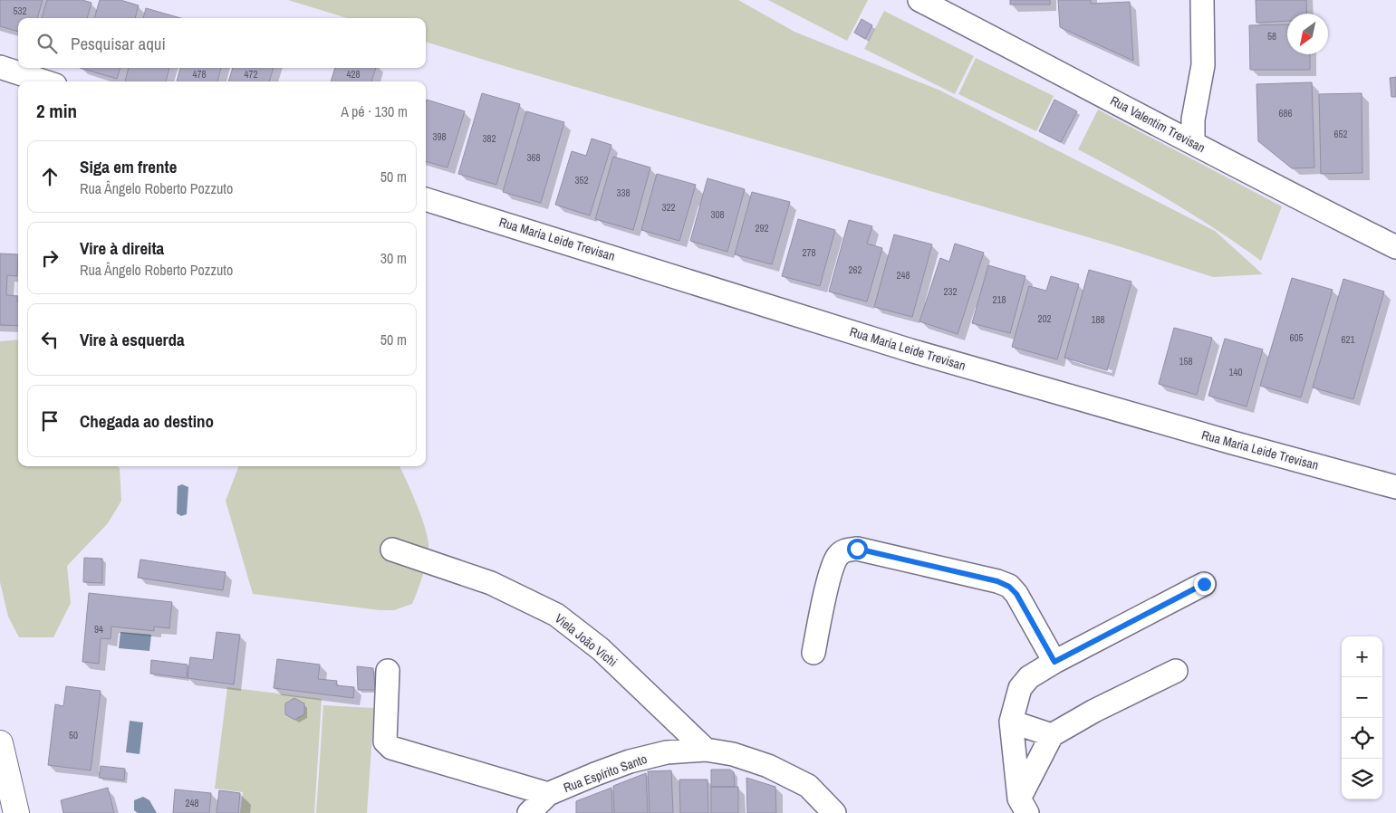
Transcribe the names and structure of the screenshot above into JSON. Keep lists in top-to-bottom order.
{
  "streets": {
    "street": [
      "Rua Valentim Trevisan",
      "Rua Maria Leide Trevisan",
      "Viela João Vichi",
      "Rua Espírito Santo"
    ]
  },
  "crossings": [
    ["Viela João Vichi", "Rua Espírito Santo"]
  ],
  "house_numbers": [
    "532",
    "58",
    "478",
    "472",
    "428",
    "686",
    "652",
    "398",
    "382",
    "368",
    "352",
    "338",
    "322",
    "308",
    "292",
    "278",
    "262",
    "248",
    "232",
    "218",
    "202",
    "188",
    "605",
    "621",
    "158",
    "140",
    "94",
    "50",
    "248"
  ],
  "north": "bottom left",
  "page": {
    "search": "Pesquisar aqui",
    "heading": ["2 min", "A pé · 130 m"],
    "list": [
      ["Siga em frente", "Rua Ângelo Roberto Pozzuto", "50 m"],
      ["Vire à direita", "Rua Ângelo Roberto Pozzuto", "30 m"],
      ["Vire à esquerda", "50 m"],
      "Chegada ao destino"
    ],
    "map_buttons": ["+", "−"]
  }
}
